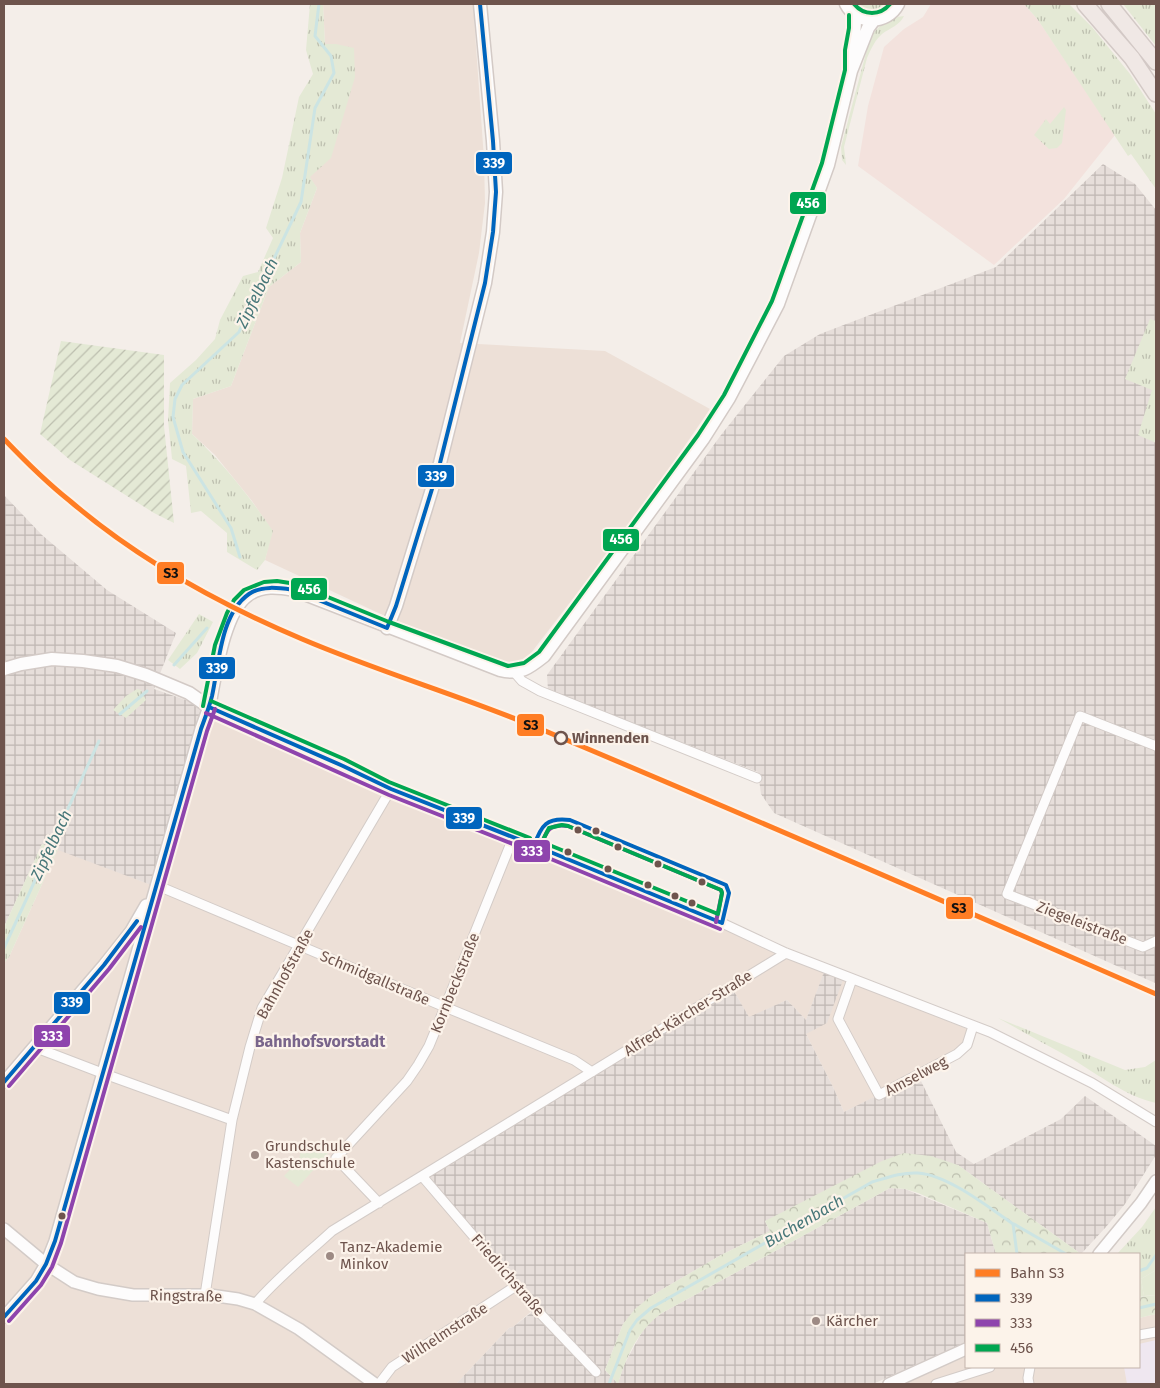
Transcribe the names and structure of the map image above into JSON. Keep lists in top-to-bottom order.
{
  "streets": {
    "street": [
      "Ziegeleistraße",
      "Bahnhofstraße",
      "Schmidgallstraße",
      "Kornbeckstraße",
      "Alfred-Kärcher-Straße",
      "Amselweg",
      "Friedrichstraße",
      "Ringstraße",
      "Wilhelmstraße"
    ]
  },
  "crossings": [
    ["Bahnhofstraße", "Schmidgallstraße"],
    ["Bahnhofstraße", "Ringstraße"],
    ["Schmidgallstraße", "Kornbeckstraße"],
    ["Schmidgallstraße", "Alfred-Kärcher-Straße"],
    ["Kornbeckstraße", "Alfred-Kärcher-Straße"],
    ["Alfred-Kärcher-Straße", "Friedrichstraße"],
    ["Alfred-Kärcher-Straße", "Ringstraße"],
    ["Friedrichstraße", "Wilhelmstraße"],
    ["Ringstraße", "Wilhelmstraße"]
  ],
  "districts": ["Bahnhofsvorstadt"],
  "water": ["Zipfelbach", "Buchenbach"],
  "places": [
    "Winnenden",
    "Grundschule Kastenschule",
    "Tanz-Akademie Minkov",
    "Kärcher"
  ],
  "lines": [
    "transit line 339",
    "transit line 456",
    "rail line S3",
    "transit line 333"
  ],
  "legend": [
    "Bahn S3",
    "339",
    "333",
    "456"
  ]
}
